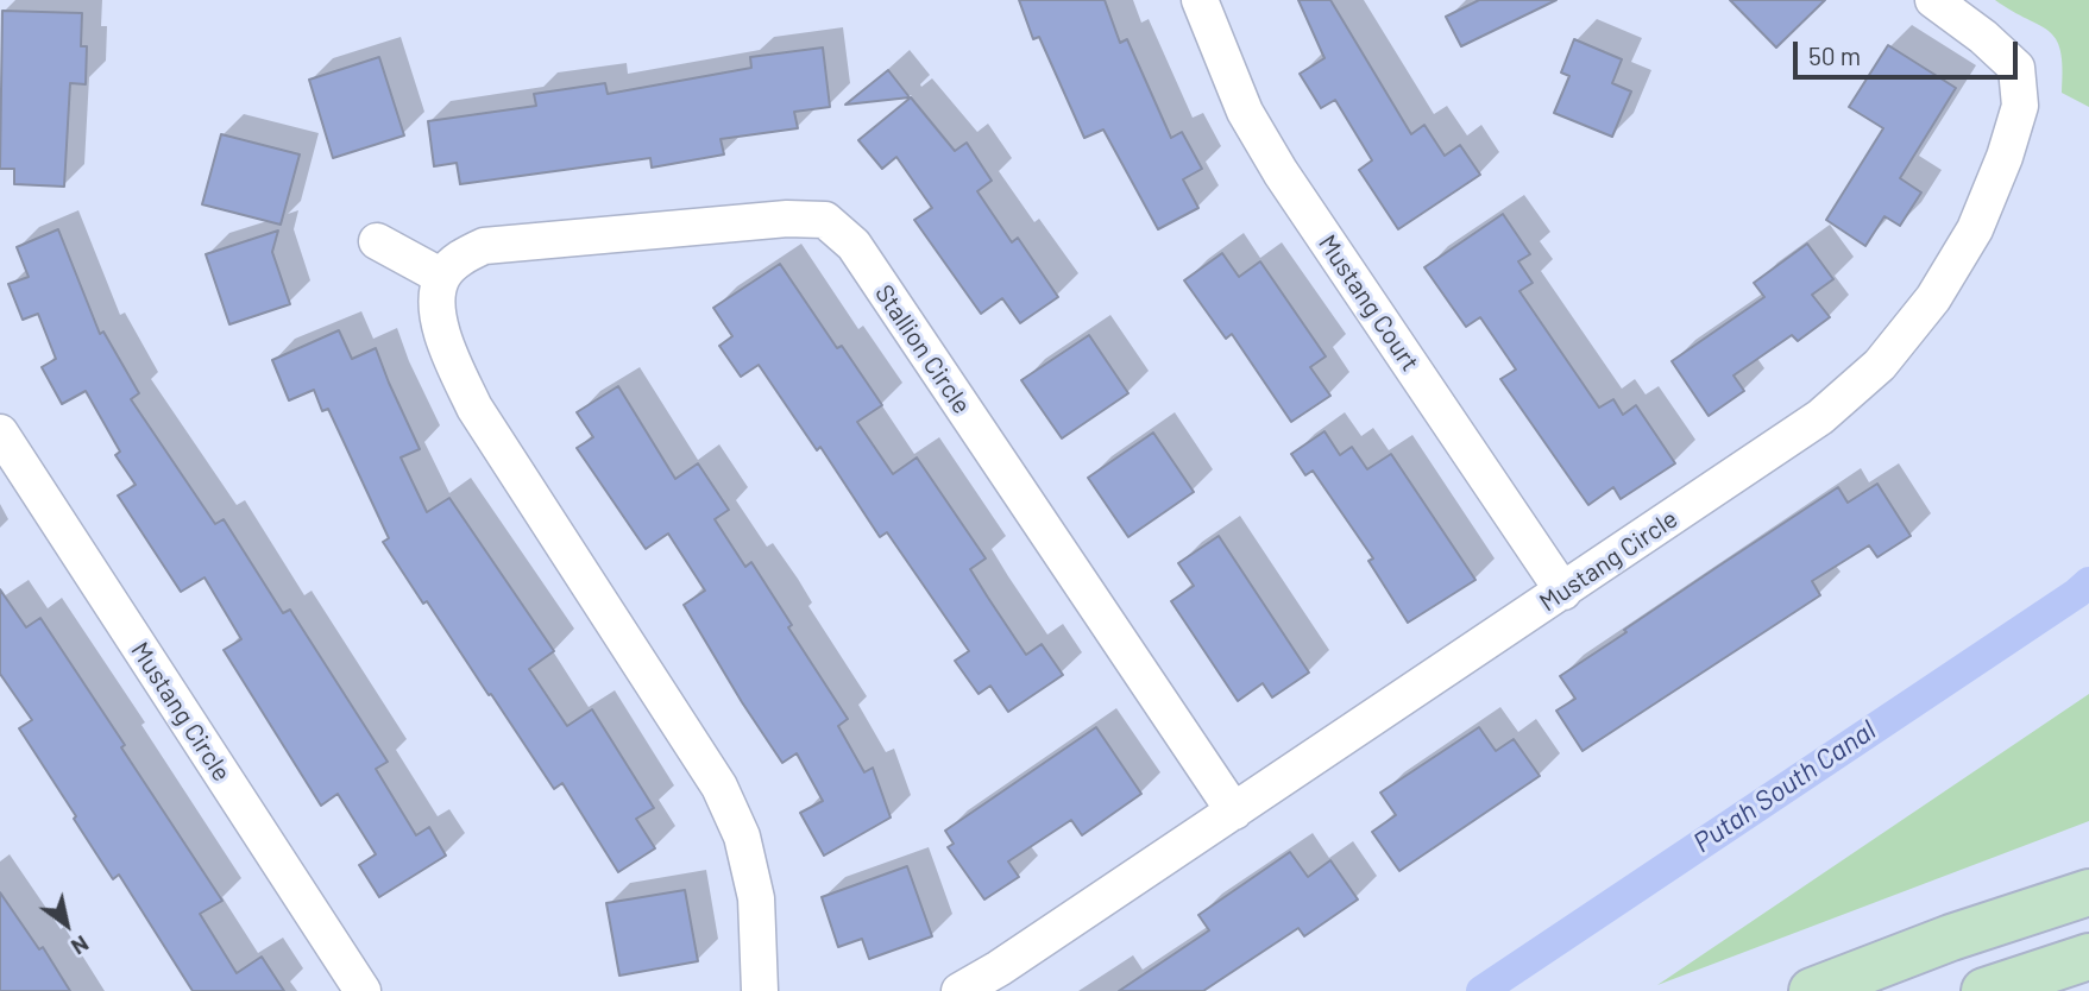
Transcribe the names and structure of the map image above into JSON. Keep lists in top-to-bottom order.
{
  "streets": {
    "street": ["Mustang Court", "Stallion Circle", "Mustang Circle"]
  },
  "crossings": [
    ["Mustang Court", "Mustang Circle"],
    ["Stallion Circle", "Mustang Circle"]
  ],
  "water": ["Putah South Canal"],
  "scale_bar": "50 m",
  "north": "bottom right"
}
